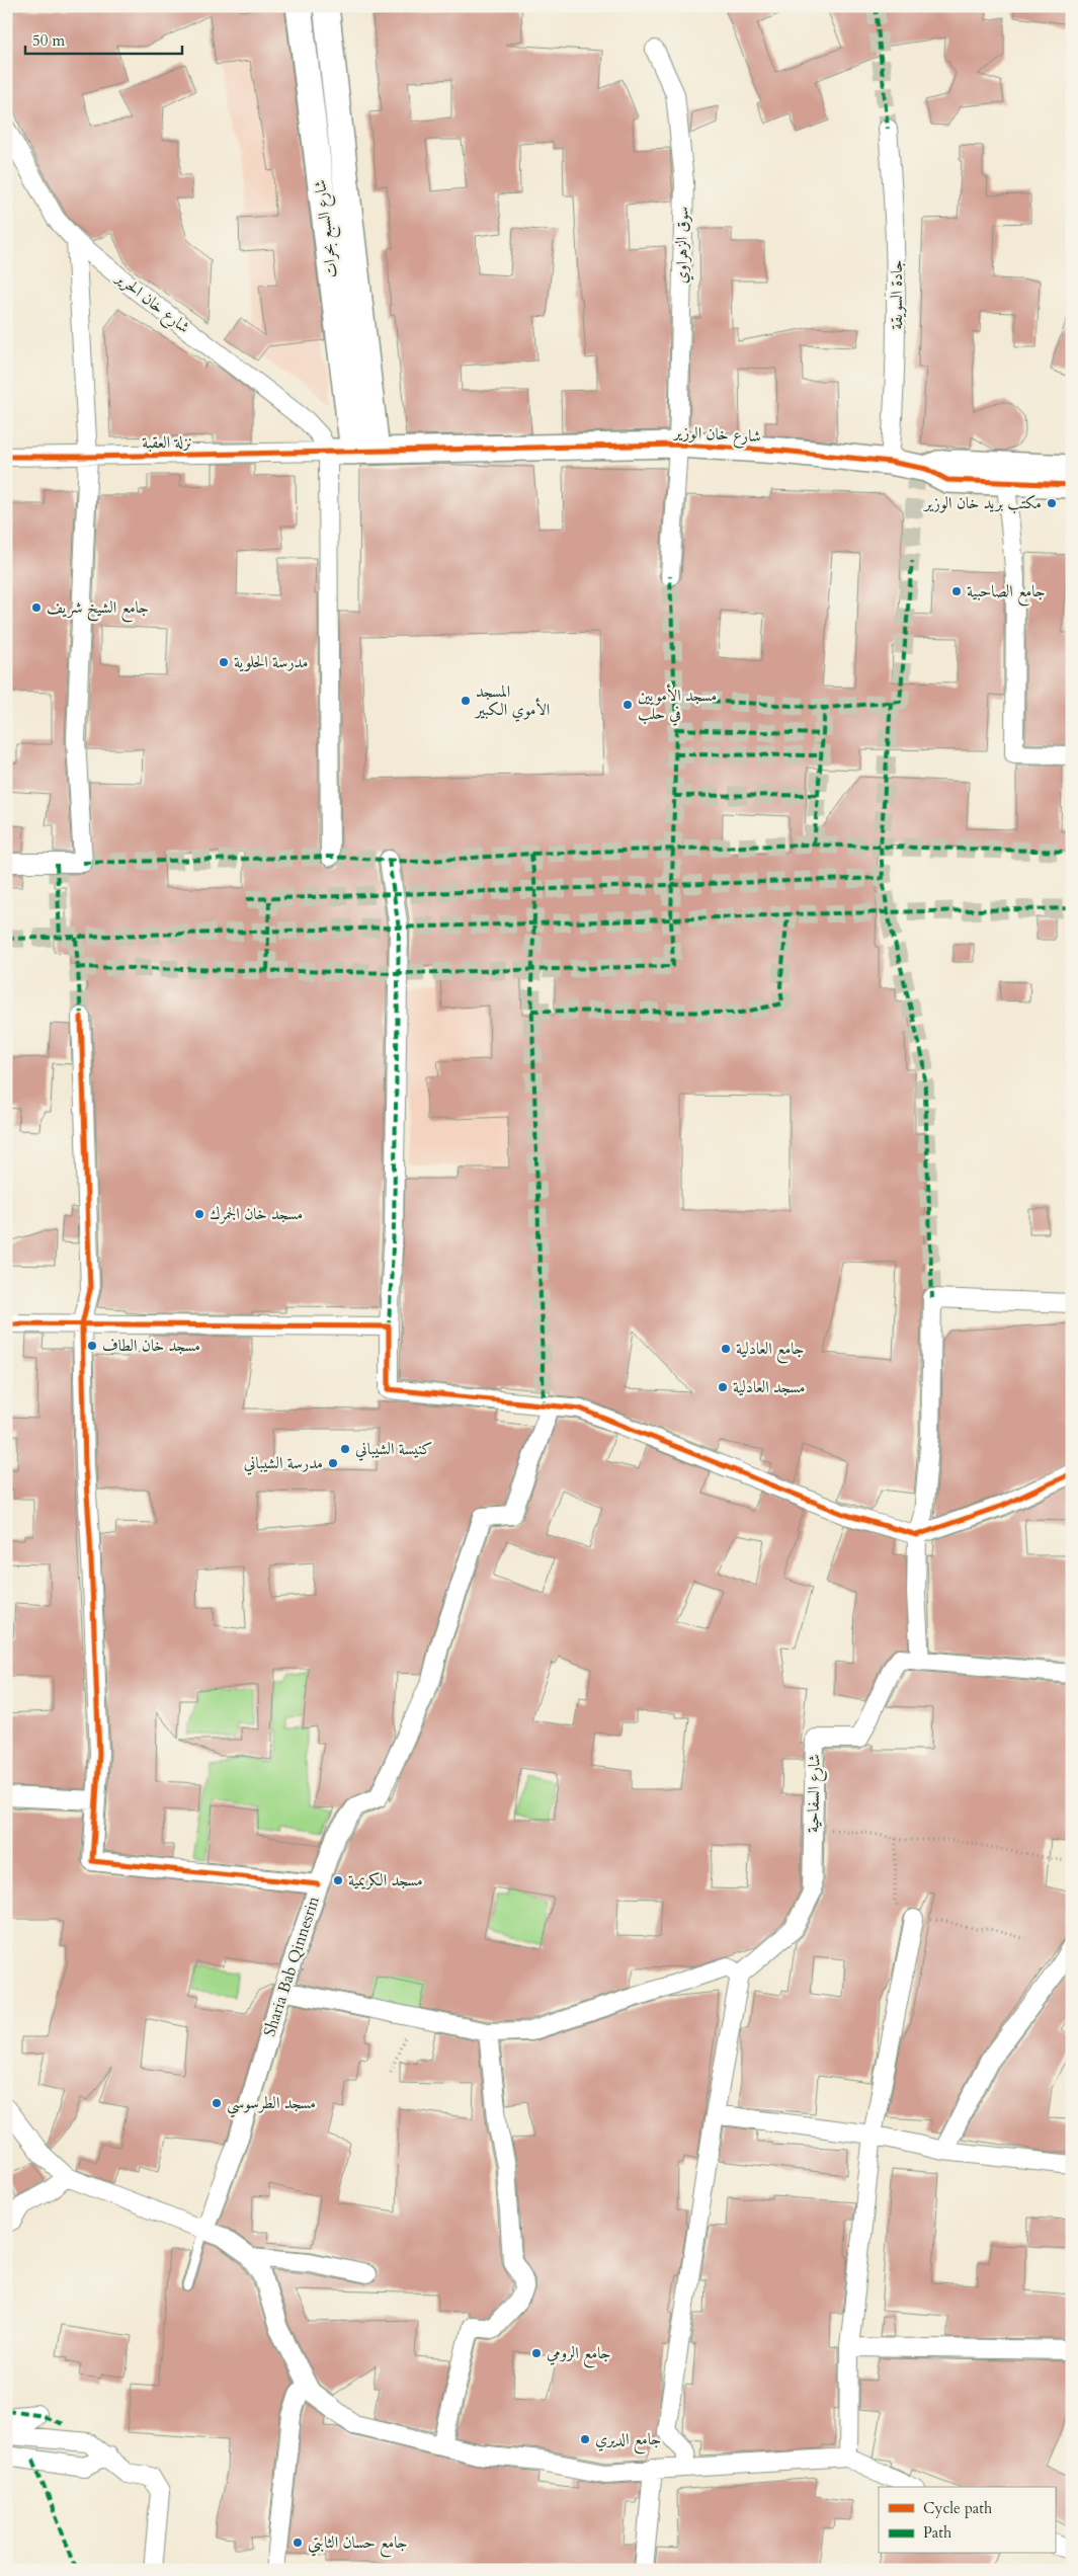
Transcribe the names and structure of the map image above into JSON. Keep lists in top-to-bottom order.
{
  "streets": {
    "street": [
      "شارع السبع بحرات",
      "سوق الزهراوي",
      "جادة السويقة",
      "شارع خان الحرير",
      "شارع خان الوزير",
      "نزلة العقبة",
      "شارع السفاحية",
      "Sharia Bab Qinnesrin"
    ]
  },
  "crossings": [
    ["شارع السبع بحرات", "شارع خان الحرير"],
    ["شارع السبع بحرات", "شارع خان الوزير"],
    ["شارع السبع بحرات", "نزلة العقبة"],
    ["سوق الزهراوي", "شارع خان الوزير"],
    ["جادة السويقة", "شارع خان الوزير"],
    ["شارع خان الحرير", "شارع خان الوزير"],
    ["شارع خان الحرير", "نزلة العقبة"],
    ["شارع خان الوزير", "نزلة العقبة"]
  ],
  "places": [
    "مكتب بريد خان الوزير",
    "جامع الصاحبية",
    "جامع الشيخ شريف",
    "مدرسة الحلوية",
    "المسجد الأموي الكبير",
    "مسجد الأمويين في حلب",
    "مسجد خان الجمرك",
    "مسجد خان الطاف",
    "جامع العادلية",
    "مسجد العادلية",
    "كنيسة الشيباني",
    "مدرسة الشيباني",
    "مسجد الكريمية",
    "مسجد الطرسوسي",
    "جامع الرومي",
    "جامع الديري",
    "جامع حسان الثابتي"
  ],
  "legend": ["Cycle path", "Path"],
  "scale_bar": "50 m"
}
